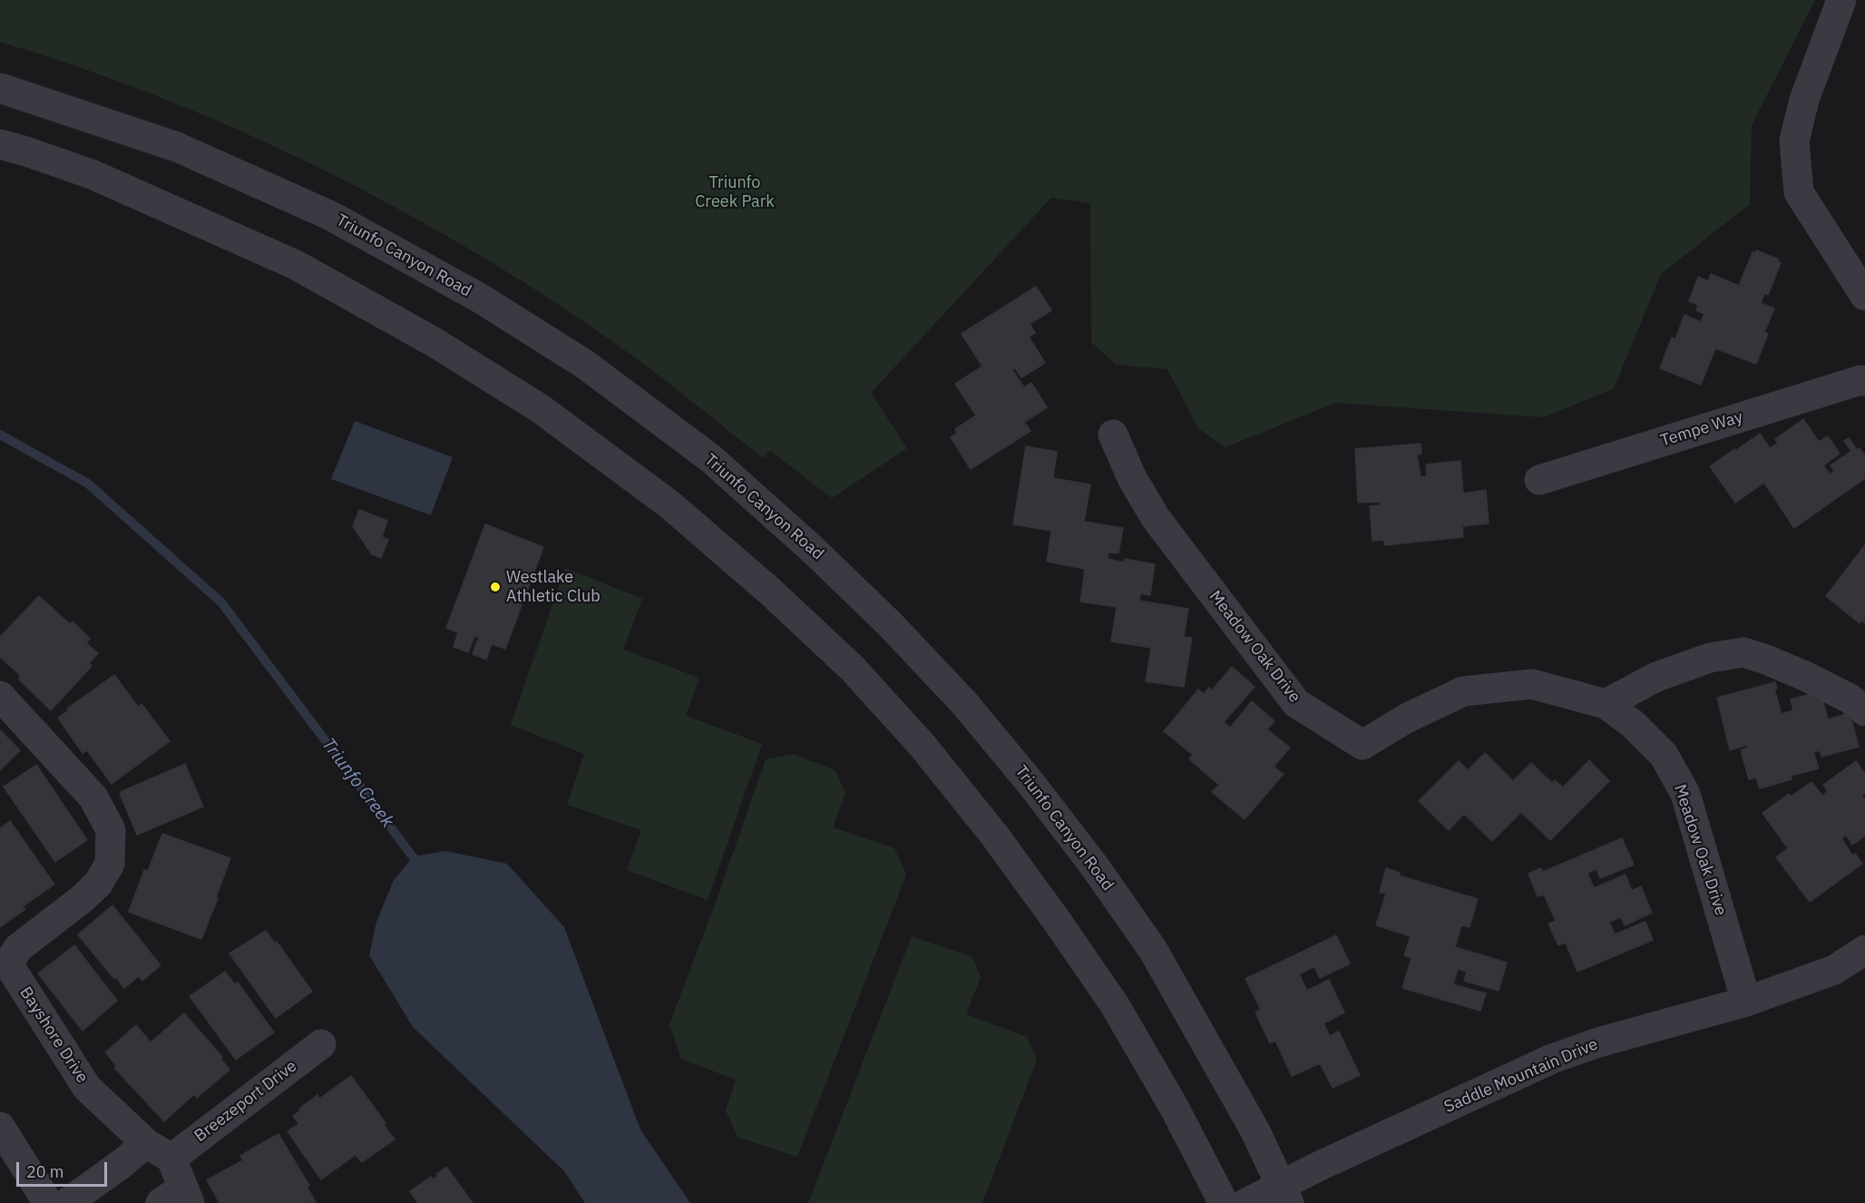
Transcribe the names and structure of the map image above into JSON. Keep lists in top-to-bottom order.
{
  "streets": {
    "street": [
      "Triunfo Canyon Road",
      "Tempe Way",
      "Meadow Oak Drive",
      "Bayshore Drive",
      "Saddle Mountain Drive",
      "Breezeport Drive"
    ]
  },
  "crossings": [
    ["Triunfo Canyon Road", "Saddle Mountain Drive"],
    ["Meadow Oak Drive", "Saddle Mountain Drive"],
    ["Bayshore Drive", "Breezeport Drive"]
  ],
  "water": ["Triunfo Creek"],
  "parks": ["Triunfo Creek Park"],
  "places": ["Westlake Athletic Club"],
  "scale_bar": "20 m"
}
